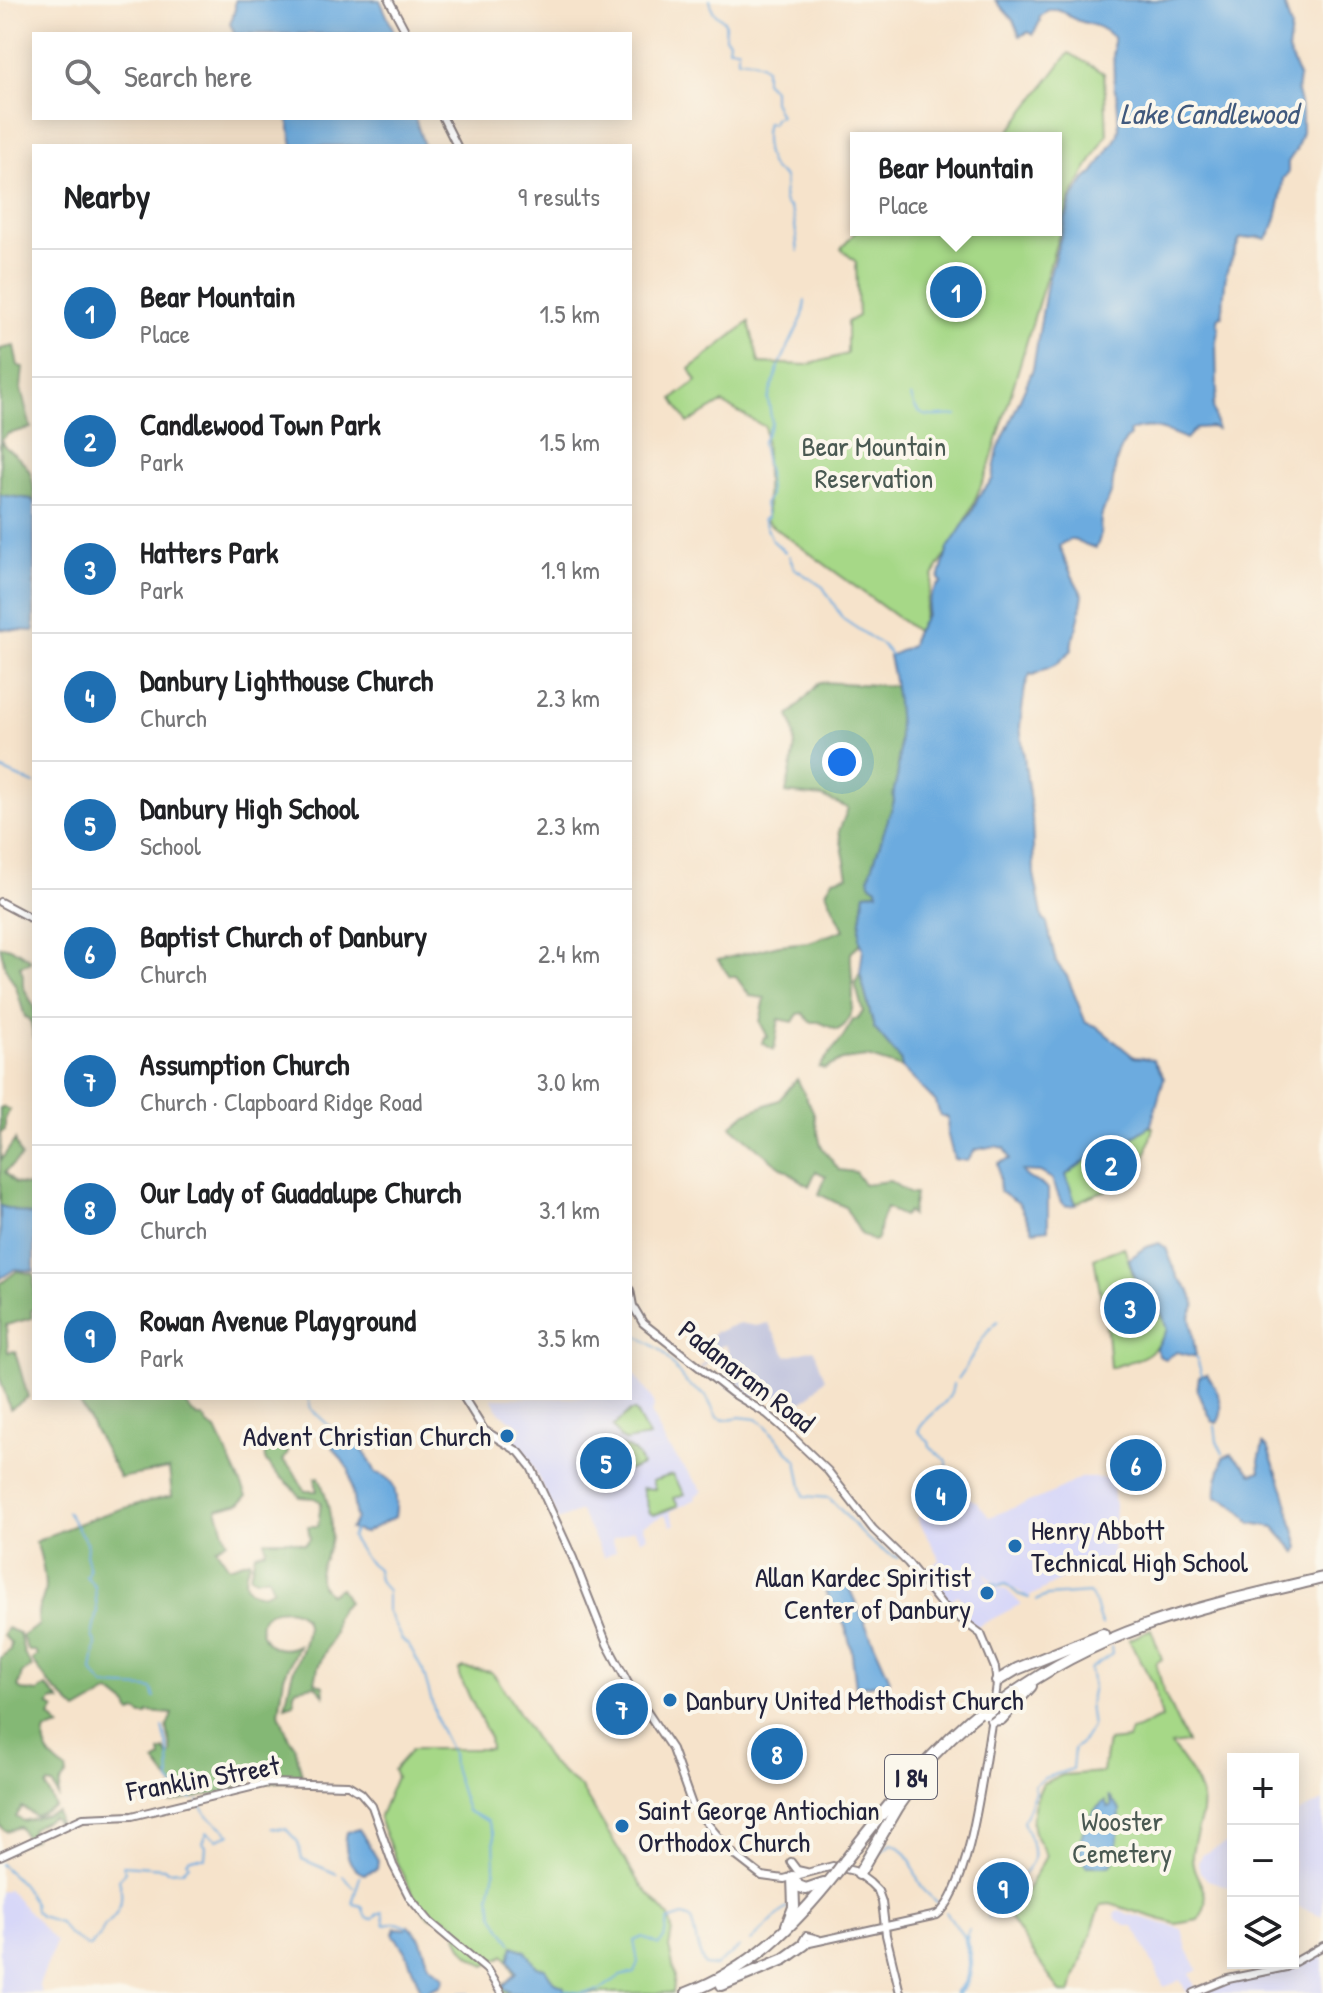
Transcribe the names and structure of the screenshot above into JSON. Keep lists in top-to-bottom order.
{
  "streets": {
    "highway": ["I 84"],
    "main road": ["Padanaram Road", "Franklin Street"]
  },
  "water": ["Lake Candlewood"],
  "parks": ["Bear Mountain Reservation", "Wooster Cemetery"],
  "places": [
    "Advent Christian Church",
    "Henry Abbott Technical High School",
    "Allan Kardec Spiritist Center of Danbury",
    "Danbury United Methodist Church",
    "Saint George Antiochian Orthodox Church"
  ],
  "page": {
    "search": "Search here",
    "popup": ["Bear Mountain", "Place"],
    "heading": ["Nearby", "9 results"],
    "list": [
      {
        "mark": "1",
        "name": "Bear Mountain",
        "note": "Place",
        "value": "1.5 km"
      },
      {
        "mark": "2",
        "name": "Candlewood Town Park",
        "note": "Park",
        "value": "1.5 km"
      },
      {
        "mark": "3",
        "name": "Hatters Park",
        "note": "Park",
        "value": "1.9 km"
      },
      {
        "mark": "4",
        "name": "Danbury Lighthouse Church",
        "note": "Church",
        "value": "2.3 km"
      },
      {
        "mark": "5",
        "name": "Danbury High School",
        "note": "School",
        "value": "2.3 km"
      },
      {
        "mark": "6",
        "name": "Baptist Church of Danbury",
        "note": "Church",
        "value": "2.4 km"
      },
      {
        "mark": "7",
        "name": "Assumption Church",
        "note": "Church · Clapboard Ridge Road",
        "value": "3.0 km"
      },
      {
        "mark": "8",
        "name": "Our Lady of Guadalupe Church",
        "note": "Church",
        "value": "3.1 km"
      },
      {
        "mark": "9",
        "name": "Rowan Avenue Playground",
        "note": "Park",
        "value": "3.5 km"
      }
    ],
    "pins": [
      "1",
      "2",
      "3",
      "5",
      "6",
      "4",
      "7",
      "8",
      "9"
    ],
    "map_buttons": ["+", "−"]
  }
}
